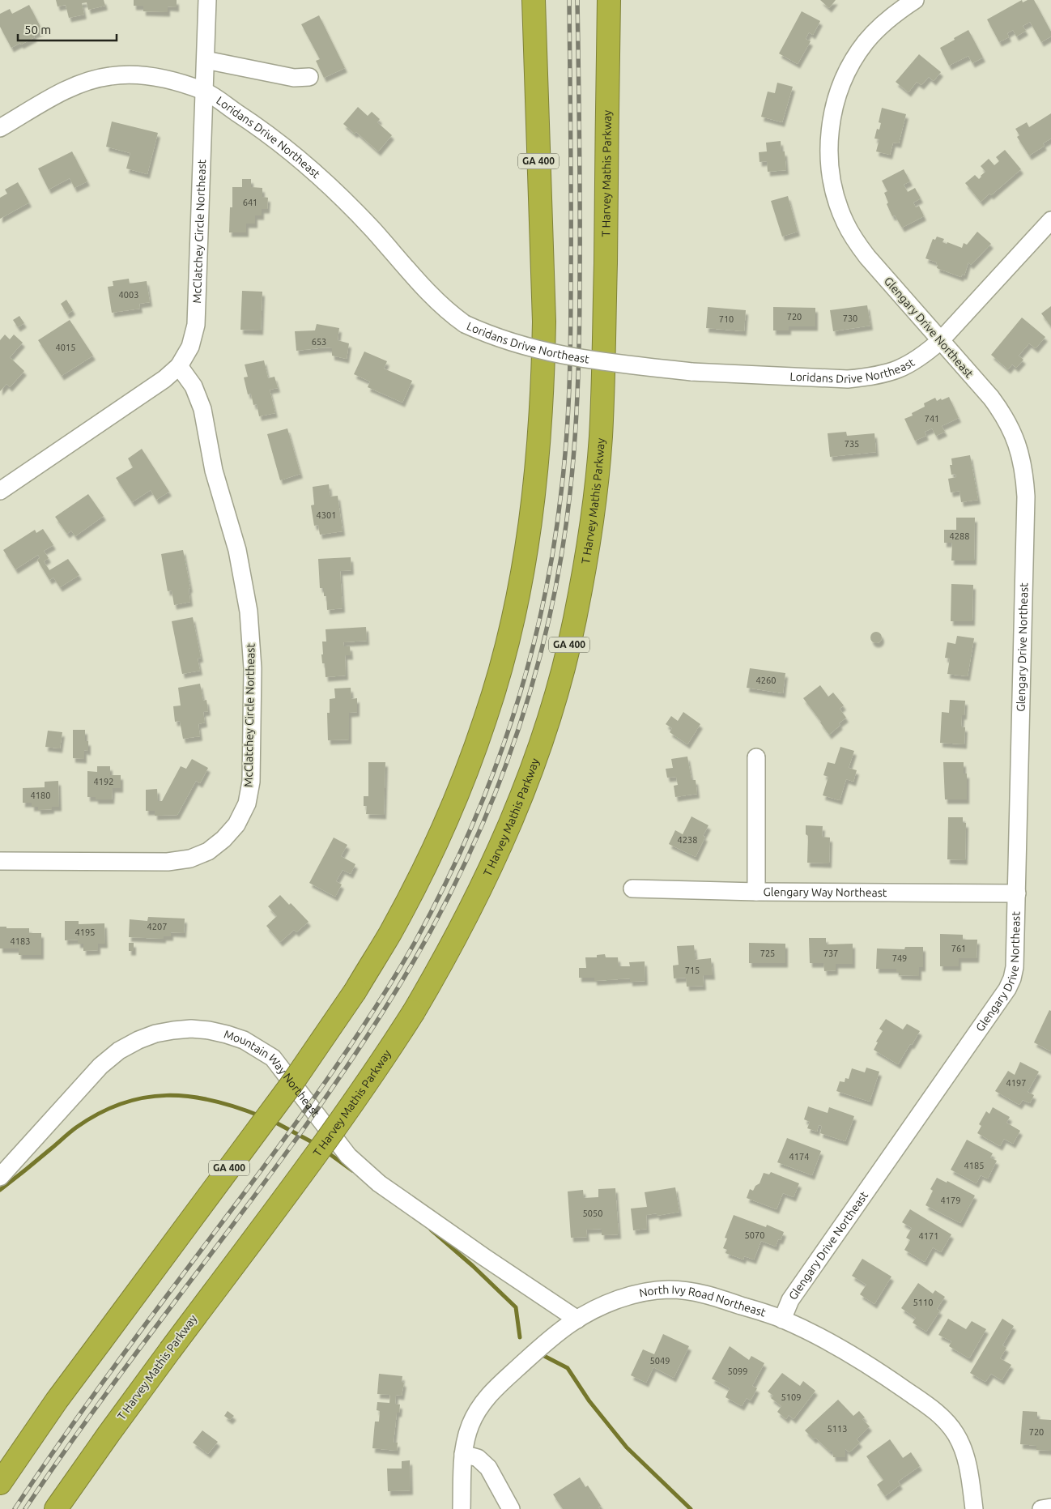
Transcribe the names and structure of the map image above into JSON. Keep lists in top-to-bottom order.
{
  "streets": {
    "highway": ["GA 400", "T Harvey Mathis Parkway"],
    "street": [
      "Loridans Drive Northeast",
      "McClatchey Circle Northeast",
      "Glengary Drive Northeast",
      "Glengary Way Northeast",
      "Mountain Way Northeast",
      "North Ivy Road Northeast"
    ]
  },
  "crossings": [
    ["Loridans Drive Northeast", "McClatchey Circle Northeast"],
    ["Loridans Drive Northeast", "Glengary Drive Northeast"],
    ["Glengary Drive Northeast", "Glengary Way Northeast"],
    ["Glengary Drive Northeast", "North Ivy Road Northeast"],
    ["Mountain Way Northeast", "North Ivy Road Northeast"]
  ],
  "house_numbers": [
    "641",
    "4003",
    "720",
    "730",
    "710",
    "653",
    "4015",
    "741",
    "735",
    "4301",
    "4288",
    "4260",
    "4192",
    "4180",
    "4238",
    "4207",
    "4195",
    "4183",
    "761",
    "725",
    "737",
    "749",
    "715",
    "4197",
    "4174",
    "4185",
    "4179",
    "5050",
    "5070",
    "4171",
    "5110",
    "5049",
    "5099",
    "5109",
    "5113",
    "720"
  ],
  "scale_bar": "50 m"
}
